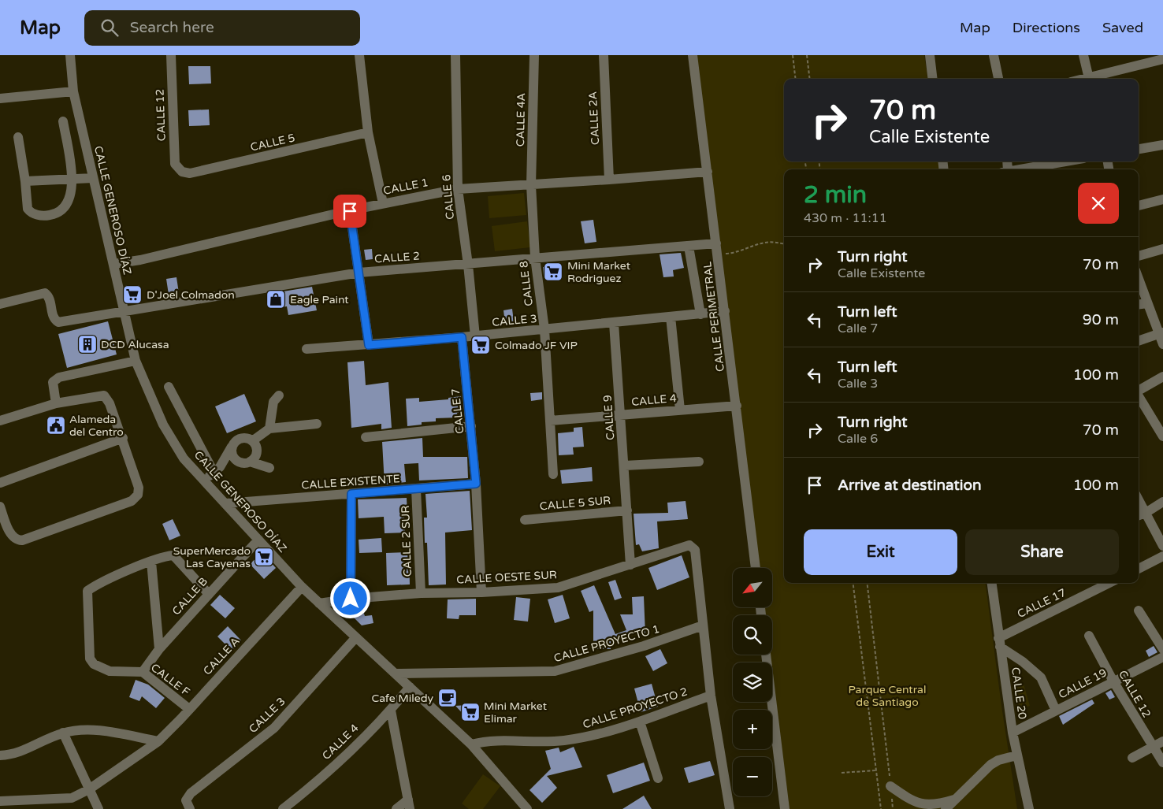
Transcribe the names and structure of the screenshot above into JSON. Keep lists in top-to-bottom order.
{
  "streets": {
    "street": [
      "CALLE 12",
      "CALLE 2A",
      "CALLE 4A",
      "CALLE 5",
      "CALLE 1",
      "CALLE 6",
      "CALLE GENEROSO DÍAZ",
      "CALLE 2",
      "CALLE 8",
      "CALLE PERIMETRAL",
      "CALLE 3",
      "CALLE 4",
      "CALLE 7",
      "CALLE 9",
      "CALLE EXISTENTE",
      "CALLE 5 SUR",
      "CALLE 2 SUR",
      "CALLE OESTE SUR",
      "CALLE B",
      "CALLE 17",
      "CALLE PROYECTO 1",
      "CALLE A",
      "CALLE F",
      "CALLE 19",
      "CALLE 20",
      "CALLE PROYECTO 2"
    ]
  },
  "crossings": [
    ["CALLE 12", "CALLE 5"],
    ["CALLE 12", "CALLE 19"],
    ["CALLE 2A", "CALLE 1"],
    ["CALLE 4A", "CALLE 1"],
    ["CALLE 4A", "CALLE 8"],
    ["CALLE 1", "CALLE 6"],
    ["CALLE 1", "CALLE GENEROSO DÍAZ"],
    ["CALLE 1", "CALLE 8"],
    ["CALLE 1", "CALLE PERIMETRAL"],
    ["CALLE 6", "CALLE 2"],
    ["CALLE 6", "CALLE 3"],
    ["CALLE GENEROSO DÍAZ", "CALLE 2"],
    ["CALLE GENEROSO DÍAZ", "CALLE 3"],
    ["CALLE GENEROSO DÍAZ", "CALLE 4"],
    ["CALLE GENEROSO DÍAZ", "CALLE EXISTENTE"],
    ["CALLE GENEROSO DÍAZ", "CALLE OESTE SUR"],
    ["CALLE GENEROSO DÍAZ", "CALLE B"],
    ["CALLE GENEROSO DÍAZ", "CALLE PROYECTO 1"],
    ["CALLE GENEROSO DÍAZ", "CALLE A"],
    ["CALLE GENEROSO DÍAZ", "CALLE PROYECTO 2"],
    ["CALLE 2", "CALLE 8"],
    ["CALLE 2", "CALLE PERIMETRAL"],
    ["CALLE 8", "CALLE 3"],
    ["CALLE 8", "CALLE 4"],
    ["CALLE PERIMETRAL", "CALLE 3"],
    ["CALLE PERIMETRAL", "CALLE 4"],
    ["CALLE 3", "CALLE 7"],
    ["CALLE 3", "CALLE 9"],
    ["CALLE 4", "CALLE 9"],
    ["CALLE 7", "CALLE EXISTENTE"],
    ["CALLE 7", "CALLE OESTE SUR"],
    ["CALLE 9", "CALLE 5 SUR"],
    ["CALLE 9", "CALLE OESTE SUR"],
    ["CALLE EXISTENTE", "CALLE 2 SUR"],
    ["CALLE 2 SUR", "CALLE OESTE SUR"],
    ["CALLE OESTE SUR", "CALLE PROYECTO 1"],
    ["CALLE B", "CALLE F"],
    ["CALLE 17", "CALLE 20"],
    ["CALLE A", "CALLE F"],
    ["CALLE 19", "CALLE 20"]
  ],
  "parks": ["Parque Central de Santiago"],
  "places": {
    "supermarket": [
      "Mini Market Rodriguez",
      "D'Joel Colmadon",
      "Colmado JF VIP",
      "SuperMercado Las Cayenas",
      "Mini Market Elimar"
    ],
    "shop": ["Eagle Paint"],
    "building": ["DCD Alucasa"],
    "public building": ["Alameda del Centro"],
    "cafe": ["Cafe Miledy"]
  },
  "north": "bottom left",
  "page": {
    "header": "Map",
    "search": "Search here",
    "nav": ["Map", "Directions", "Saved"],
    "turn": ["70 m", "Calle Existente"],
    "heading": ["2 min", "430 m · 11:11"],
    "list": [
      {
        "name": "Turn right",
        "note": "Calle Existente",
        "value": "70 m"
      },
      {
        "name": "Turn left",
        "note": "Calle 7",
        "value": "90 m"
      },
      {
        "name": "Turn left",
        "note": "Calle 3",
        "value": "100 m"
      },
      {
        "name": "Turn right",
        "note": "Calle 6",
        "value": "70 m"
      },
      {
        "name": "Arrive at destination",
        "value": "100 m"
      }
    ],
    "buttons": ["Exit", "Share"],
    "map_buttons": ["+", "−"]
  }
}
